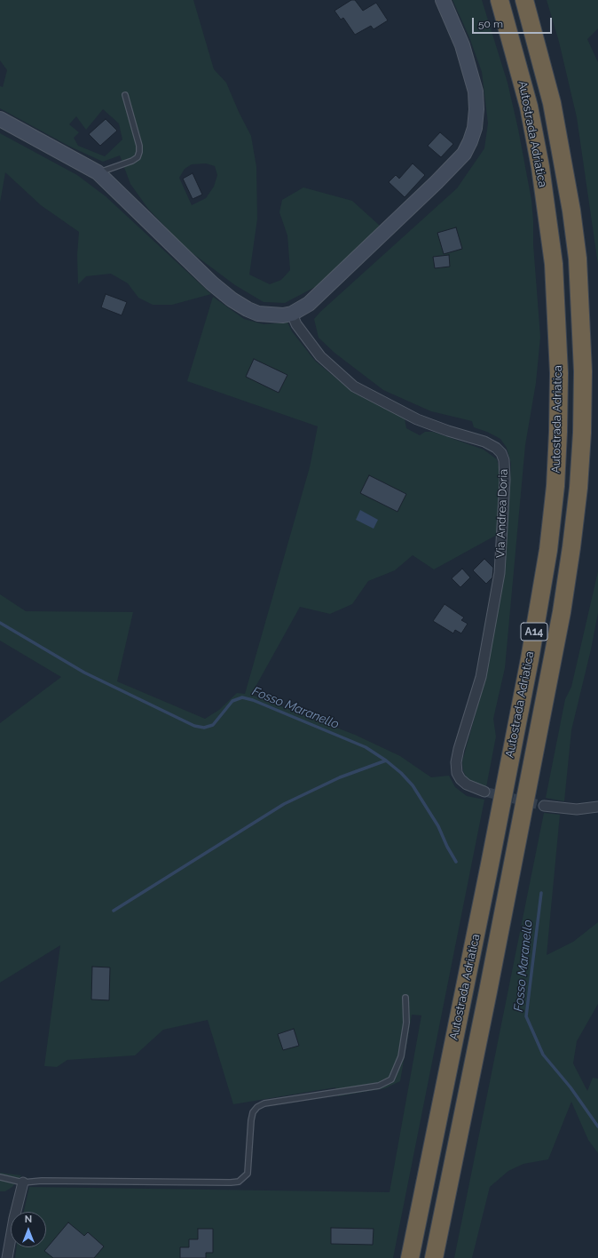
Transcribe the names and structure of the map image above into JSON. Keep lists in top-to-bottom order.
{
  "streets": {
    "highway": ["Autostrada Adriatica", "A14"],
    "street": ["Via Andrea Doria"]
  },
  "water": ["Fosso Maranello"],
  "scale_bar": "50 m",
  "north": "top"
}
